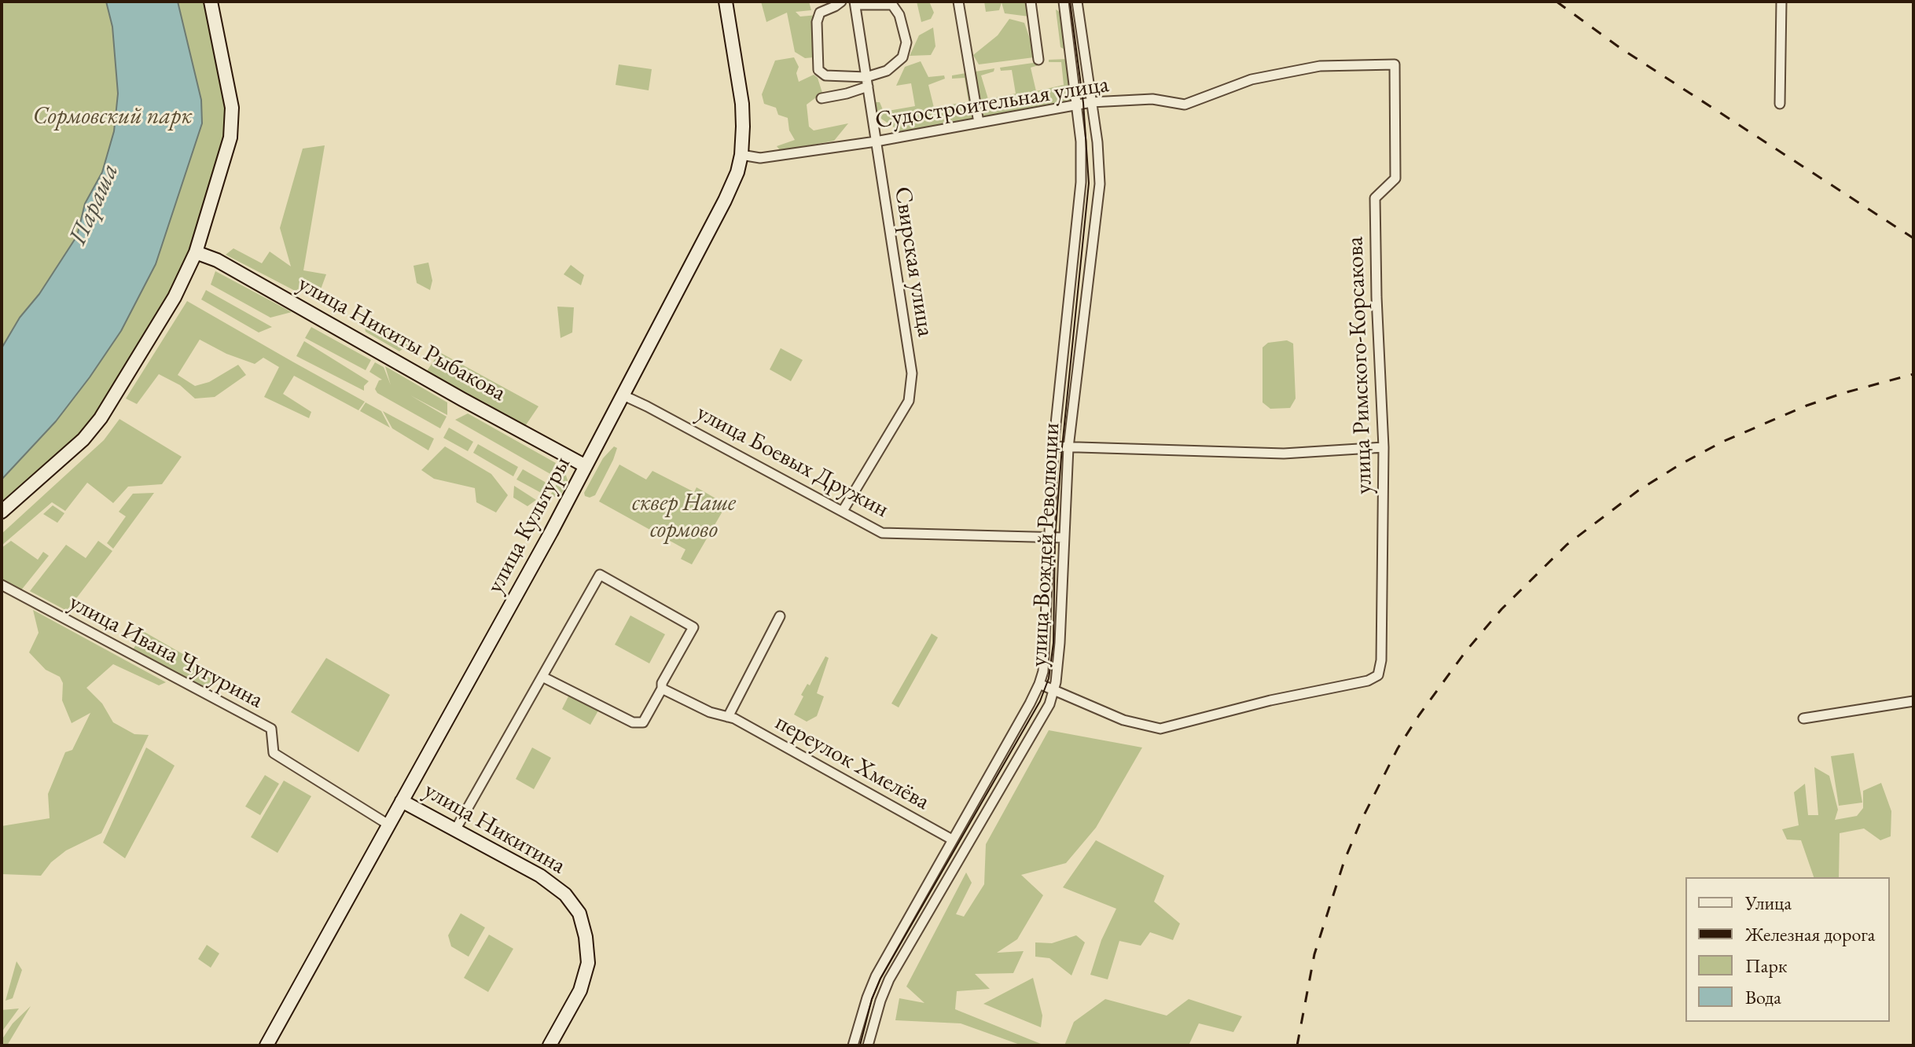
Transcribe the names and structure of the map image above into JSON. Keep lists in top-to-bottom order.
{
  "streets": {
    "street": [
      "Судостроительная улица",
      "Свирская улица",
      "улица Никиты Рыбакова",
      "улица Римского-Корсакова",
      "улица Боевых Дружин",
      "улица Культуры",
      "улица Вождей Революции",
      "улица Ивана Чугурина",
      "переулок Хмелёва",
      "улица Никитина"
    ]
  },
  "crossings": [
    ["Судостроительная улица", "Свирская улица"],
    ["Судостроительная улица", "улица Римского-Корсакова"],
    ["Судостроительная улица", "улица Культуры"],
    ["Судостроительная улица", "улица Вождей Революции"],
    ["Свирская улица", "улица Боевых Дружин"],
    ["улица Никиты Рыбакова", "улица Культуры"],
    ["улица Римского-Корсакова", "улица Вождей Революции"],
    ["улица Боевых Дружин", "улица Культуры"],
    ["улица Боевых Дружин", "улица Вождей Революции"],
    ["улица Культуры", "улица Ивана Чугурина"],
    ["улица Культуры", "улица Никитина"],
    ["улица Вождей Революции", "переулок Хмелёва"]
  ],
  "water": ["Параша"],
  "parks": ["Сормовский парк", "сквер Наше сормово"],
  "legend": [
    "Улица",
    "Железная дорога",
    "Парк",
    "Вода"
  ]
}
